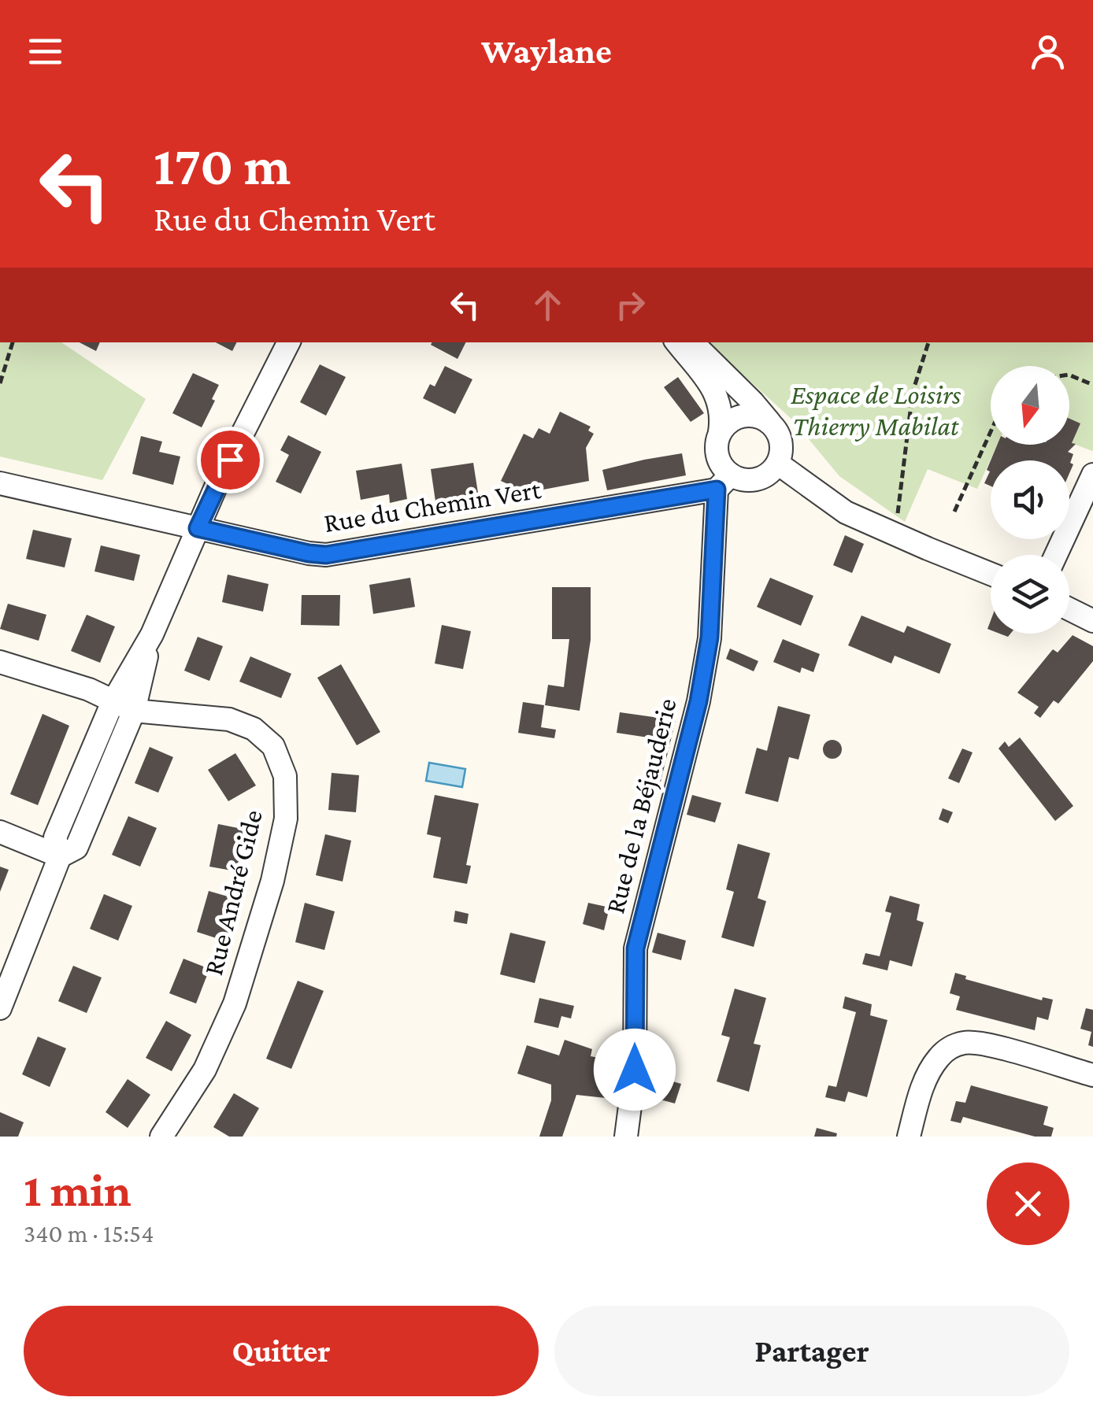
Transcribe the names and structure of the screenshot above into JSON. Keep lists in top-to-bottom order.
{
  "streets": {
    "street": ["Rue du Chemin Vert", "Rue de la Béjauderie", "Rue André Gide"]
  },
  "crossings": [
    ["Rue du Chemin Vert", "Rue de la Béjauderie"]
  ],
  "parks": ["Espace de Loisirs Thierry Mabilat"],
  "north": "bottom",
  "page": {
    "header": "Waylane",
    "turn": ["170 m", "Rue du Chemin Vert"],
    "heading": ["1 min", "340 m · 15:54"],
    "buttons": ["Quitter", "Partager"]
  }
}
